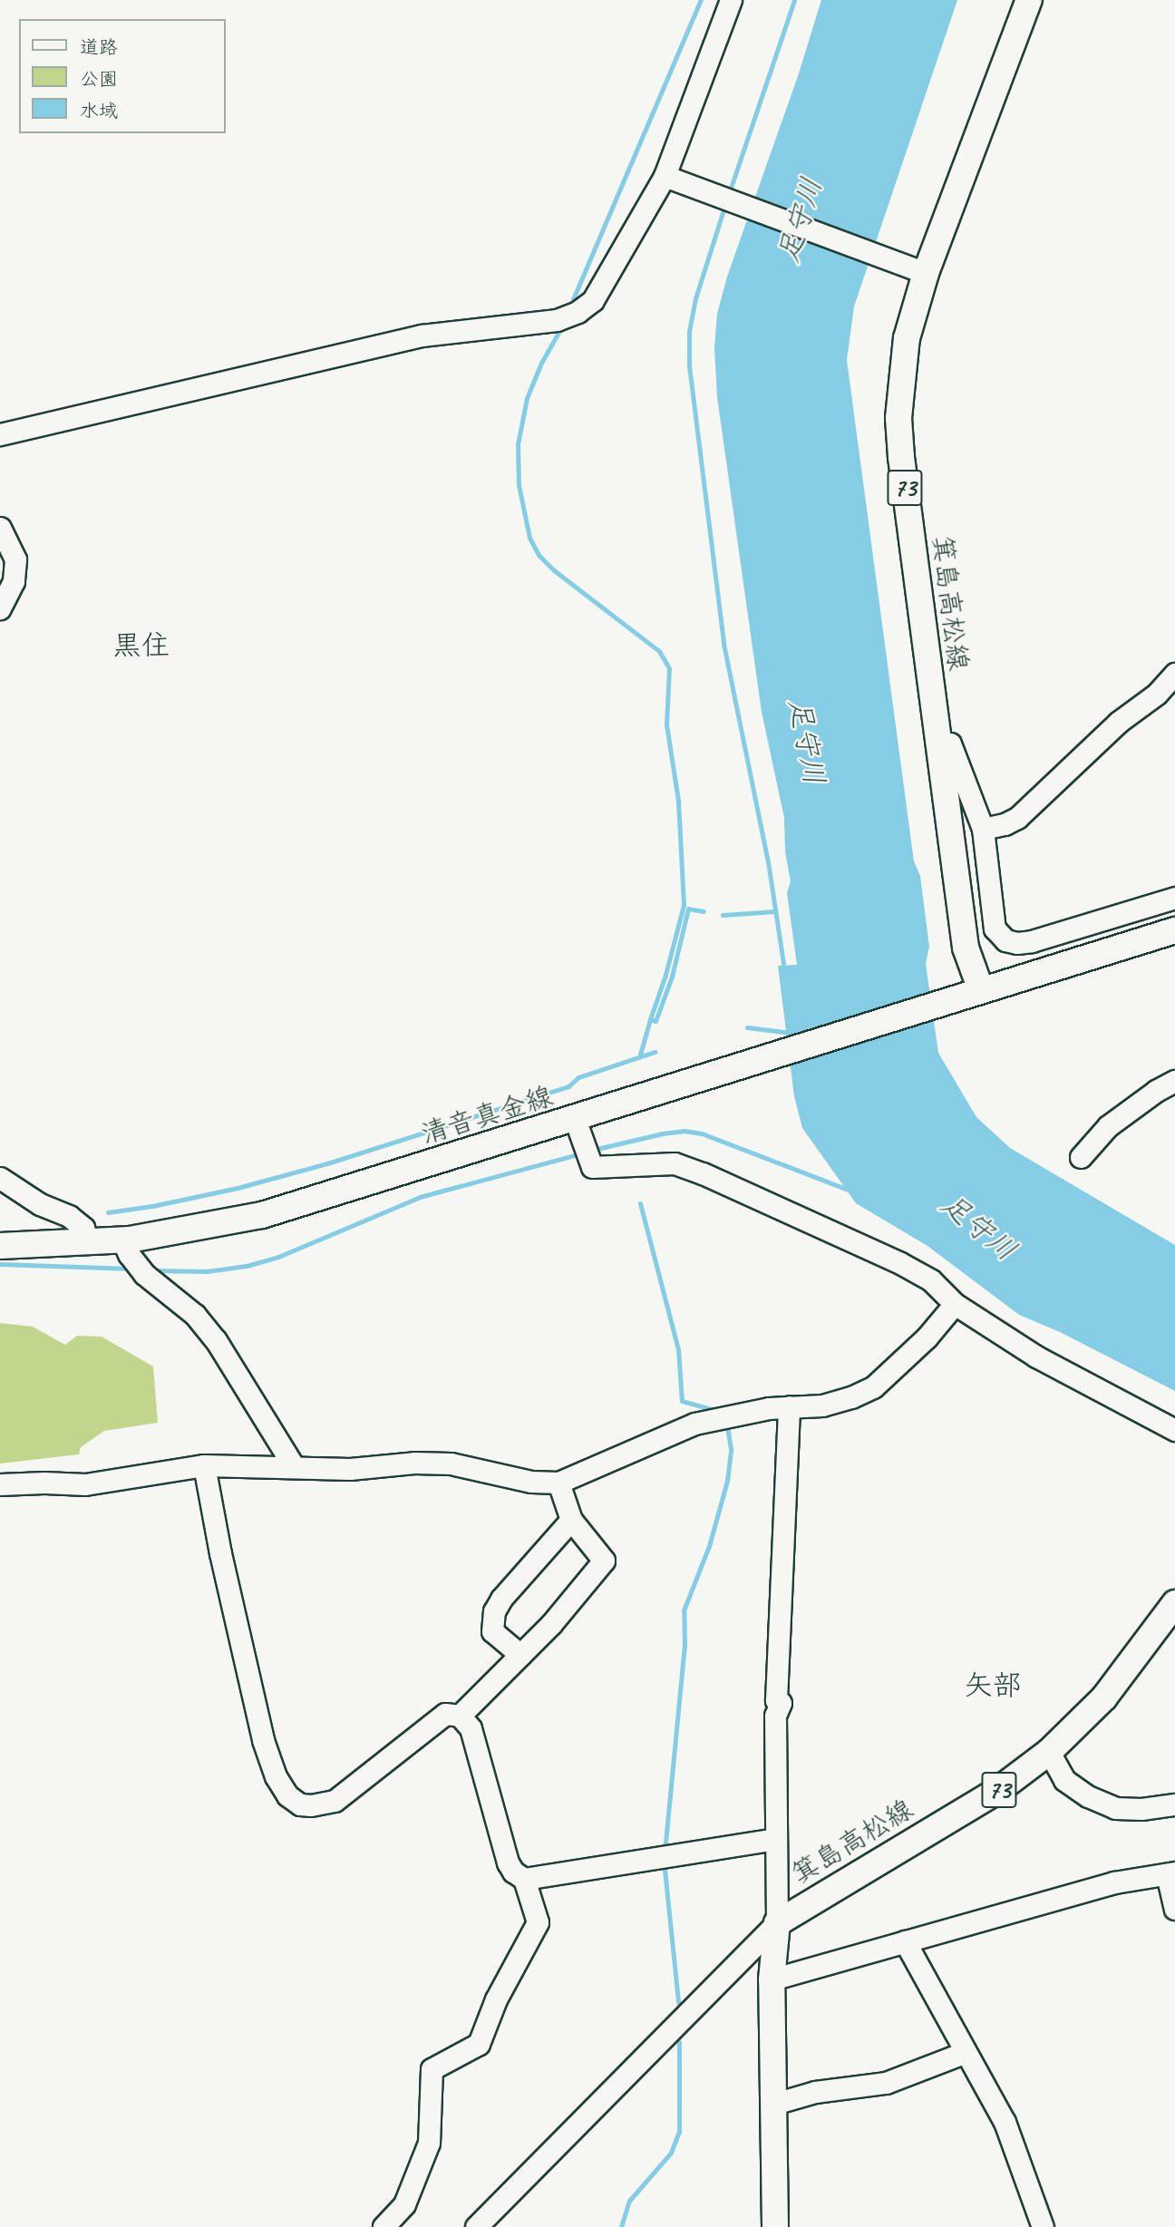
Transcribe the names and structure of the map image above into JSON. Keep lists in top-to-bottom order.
{
  "streets": {
    "main road": ["73", "箕島高松線", "清音真金線"]
  },
  "crossings": [
    ["箕島高松線", "清音真金線"]
  ],
  "districts": ["黒住", "矢部"],
  "water": ["足守川"],
  "legend": ["道路", "公園", "水域"]
}
